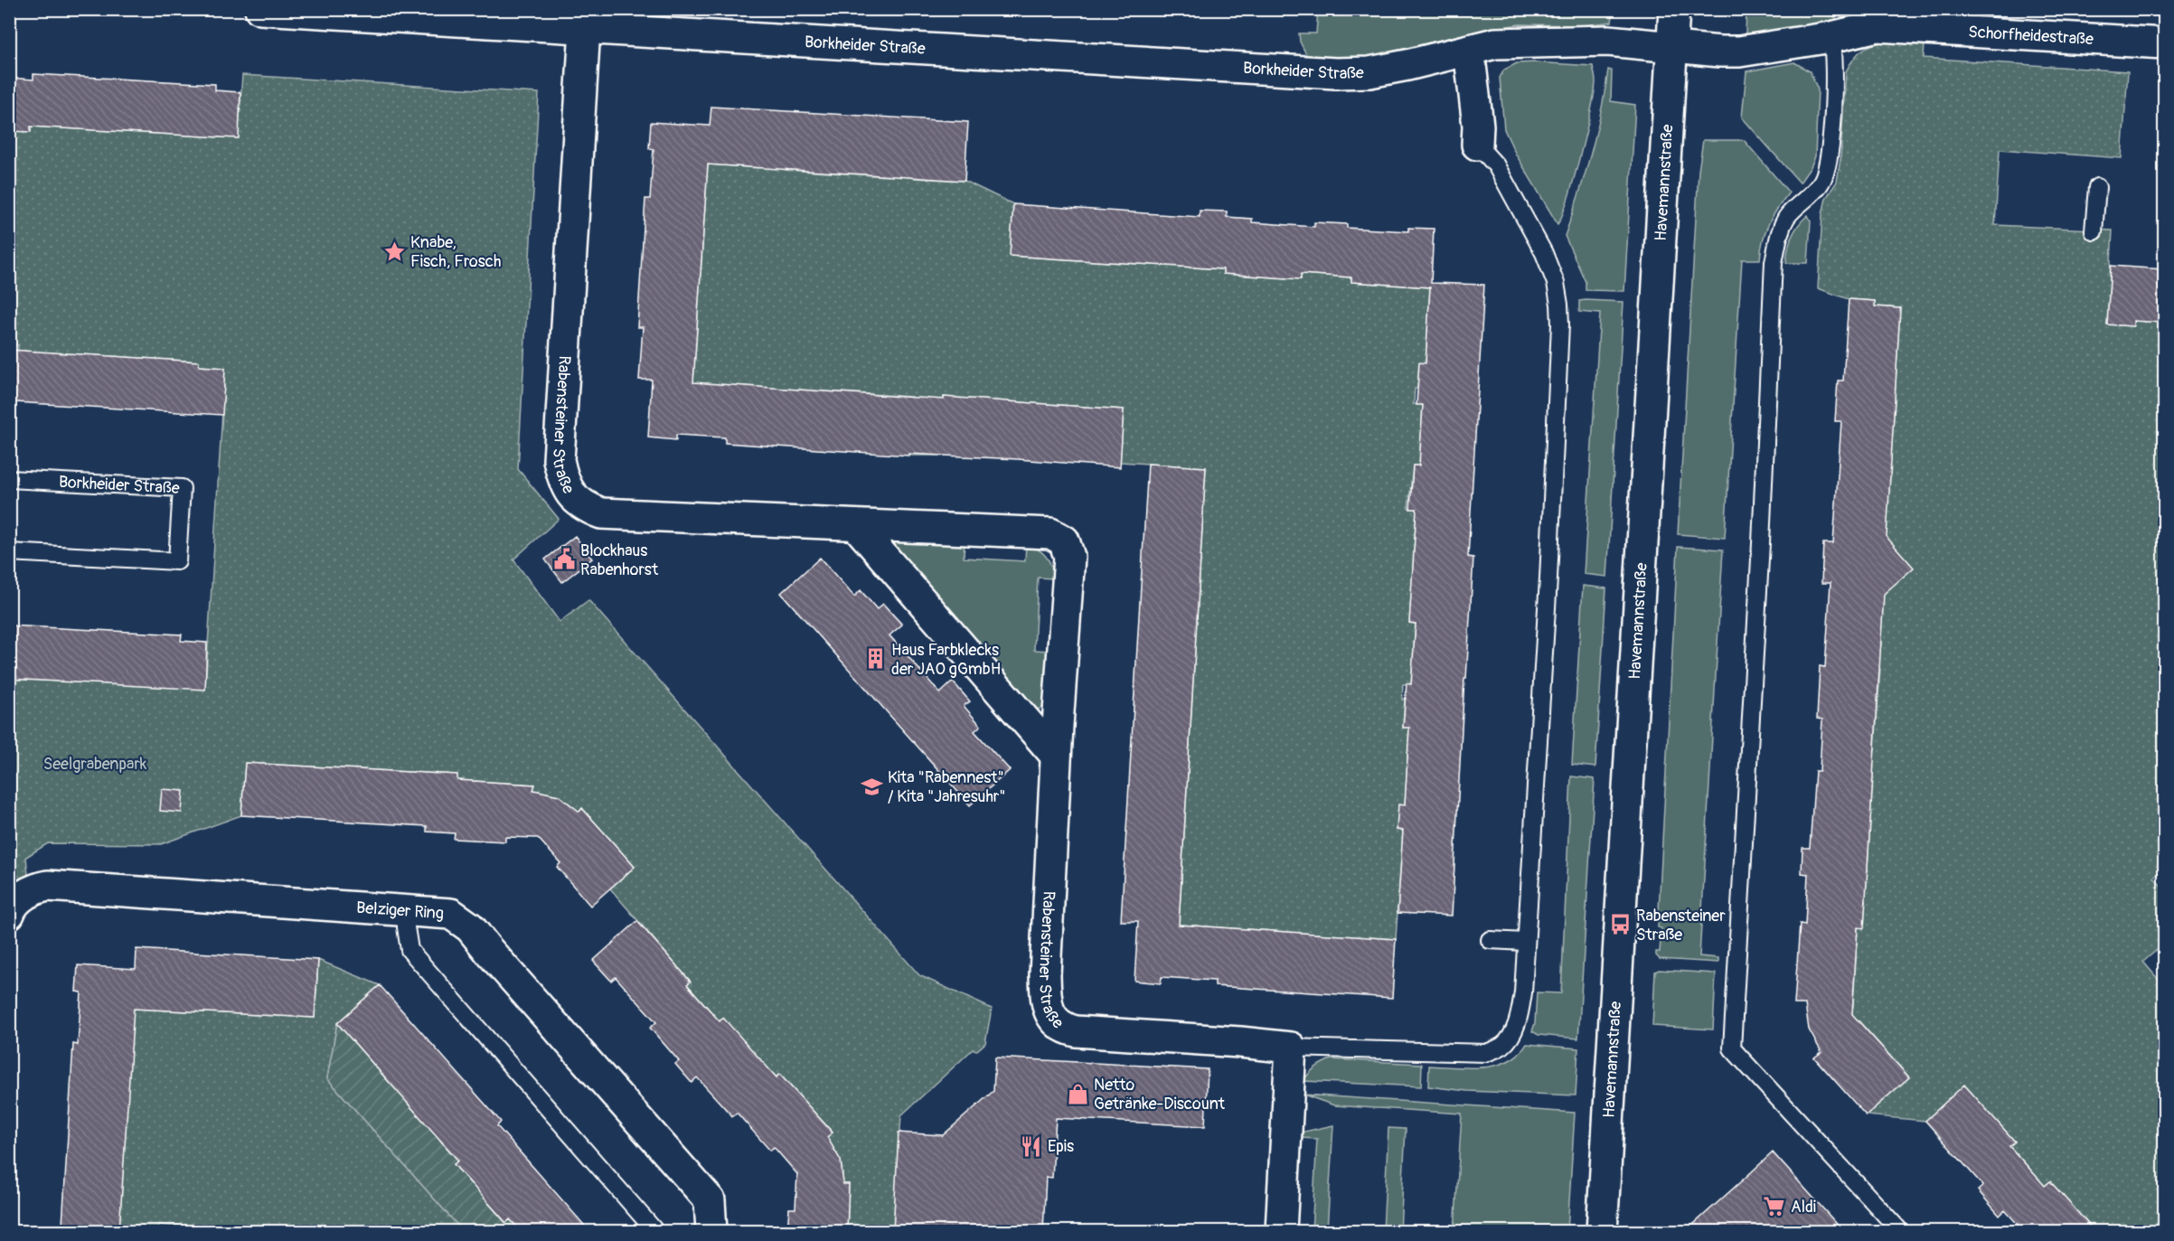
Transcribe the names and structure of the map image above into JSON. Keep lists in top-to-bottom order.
{
  "streets": {
    "street": [
      "Schorfheidestraße",
      "Borkheider Straße",
      "Havemannstraße",
      "Rabensteiner Straße",
      "Belziger Ring"
    ]
  },
  "crossings": [
    ["Schorfheidestraße", "Havemannstraße"],
    ["Borkheider Straße", "Rabensteiner Straße"]
  ],
  "parks": ["Seelgrabenpark"],
  "places": {
    "place": ["Knabe, Fisch, Frosch"],
    "public building": ["Blockhaus Rabenhorst"],
    "building": ["Haus Farbklecks der JAO gGmbH"],
    "school or university": ["Kita \"Rabennest\" / Kita \"Jahresuhr\""],
    "bus stop": ["Rabensteiner Straße"],
    "shop": ["Netto Getränke-Discount"],
    "restaurant": ["Epis"],
    "supermarket": ["Aldi"]
  }
}
